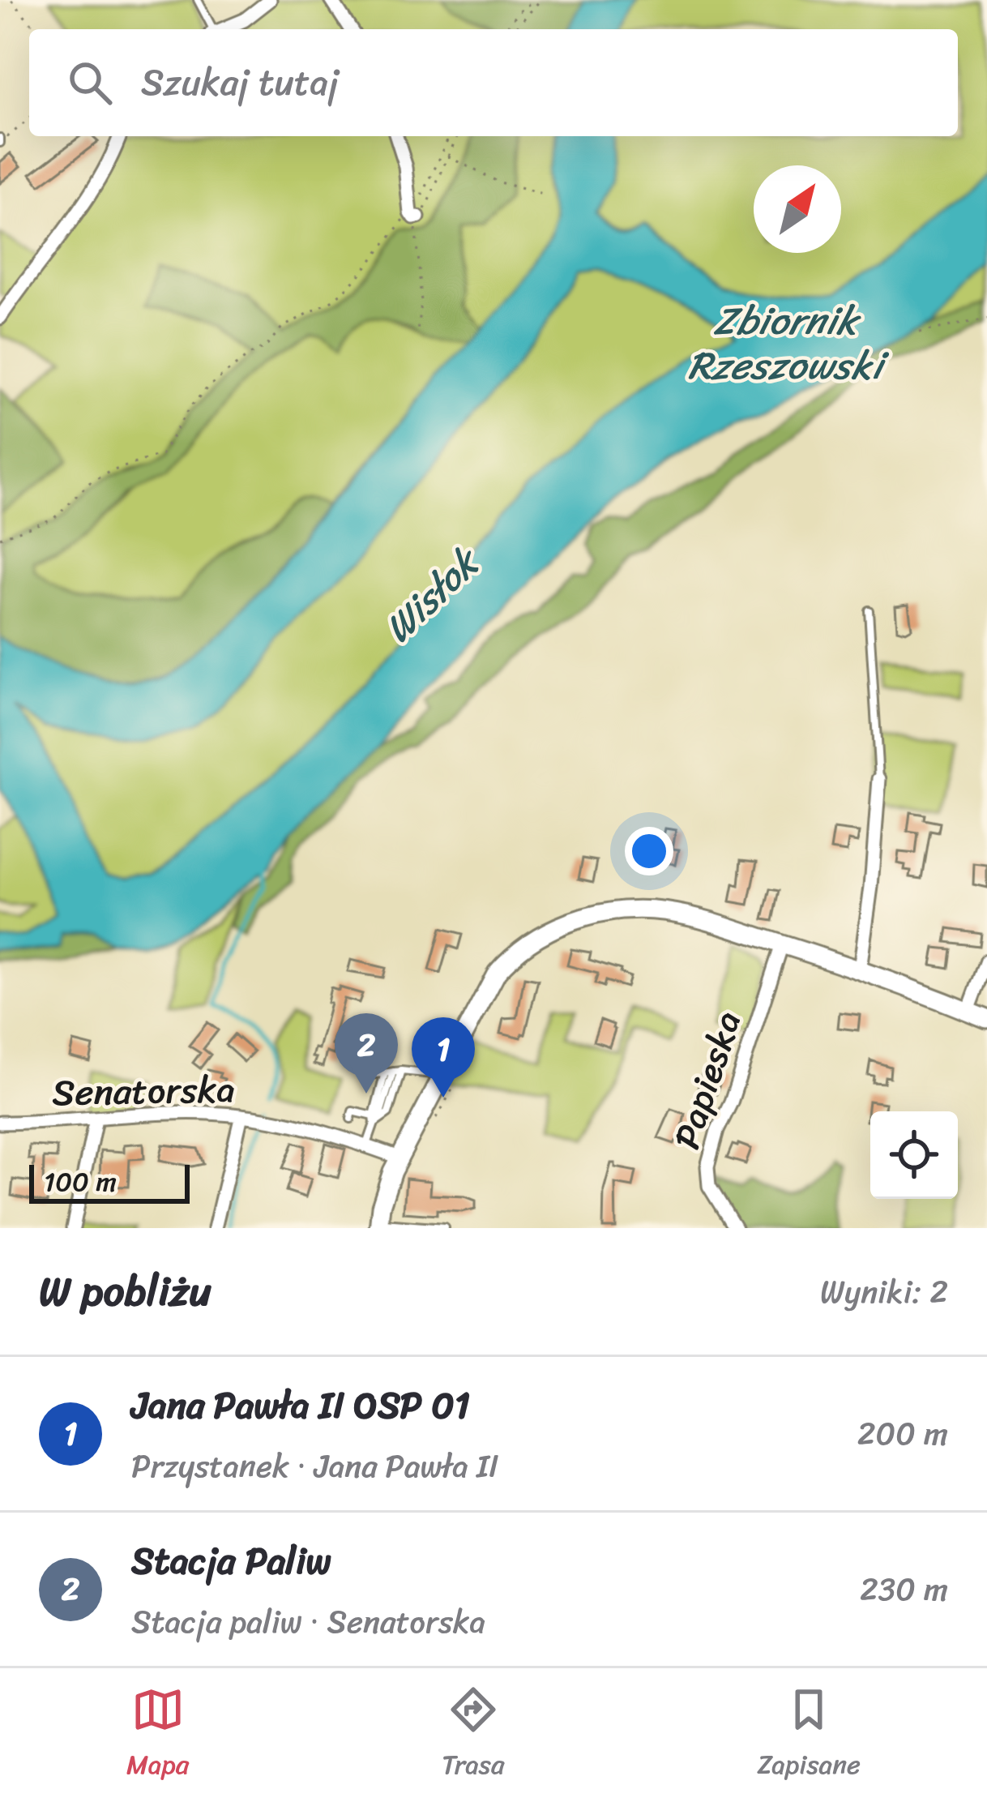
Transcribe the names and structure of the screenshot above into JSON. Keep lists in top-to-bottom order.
{
  "streets": {
    "street": ["Papieska", "Senatorska"]
  },
  "water": ["Zbiornik Rzeszowski", "Wisłok"],
  "scale_bar": "100 m",
  "north": "top right",
  "page": {
    "search": "Szukaj tutaj",
    "pins": ["2", "1"],
    "scale": "100 m",
    "heading": ["W pobliżu", "Wyniki: 2"],
    "list": [
      {
        "mark": "1",
        "name": "Jana Pawła II OSP 01",
        "note": "Przystanek · Jana Pawła II",
        "value": "200 m"
      },
      {
        "mark": "2",
        "name": "Stacja Paliw",
        "note": "Stacja paliw · Senatorska",
        "value": "230 m"
      }
    ],
    "nav": ["Mapa", "Trasa", "Zapisane"]
  }
}
